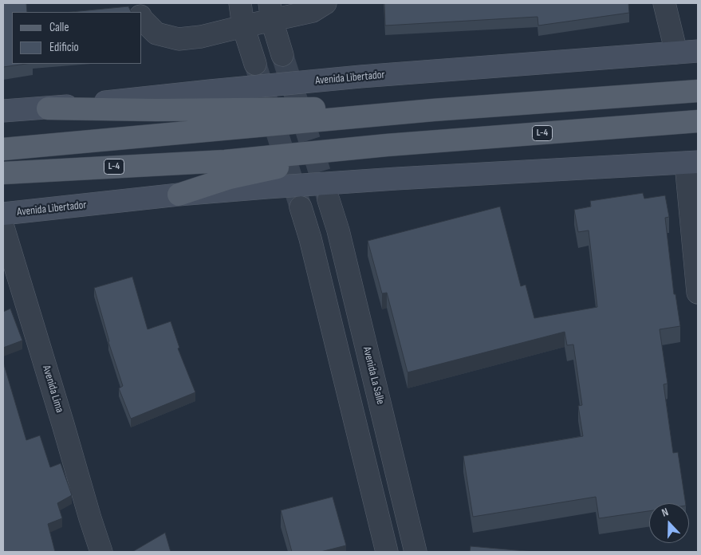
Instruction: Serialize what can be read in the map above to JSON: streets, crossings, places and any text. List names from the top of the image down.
{
  "streets": {
    "main road": ["Avenida Libertador", "L-4"],
    "street": ["Avenida La Salle", "Avenida Lima"]
  },
  "crossings": [
    ["Avenida Libertador", "L-4"]
  ],
  "legend": ["Calle", "Edificio"],
  "north": "top"
}
